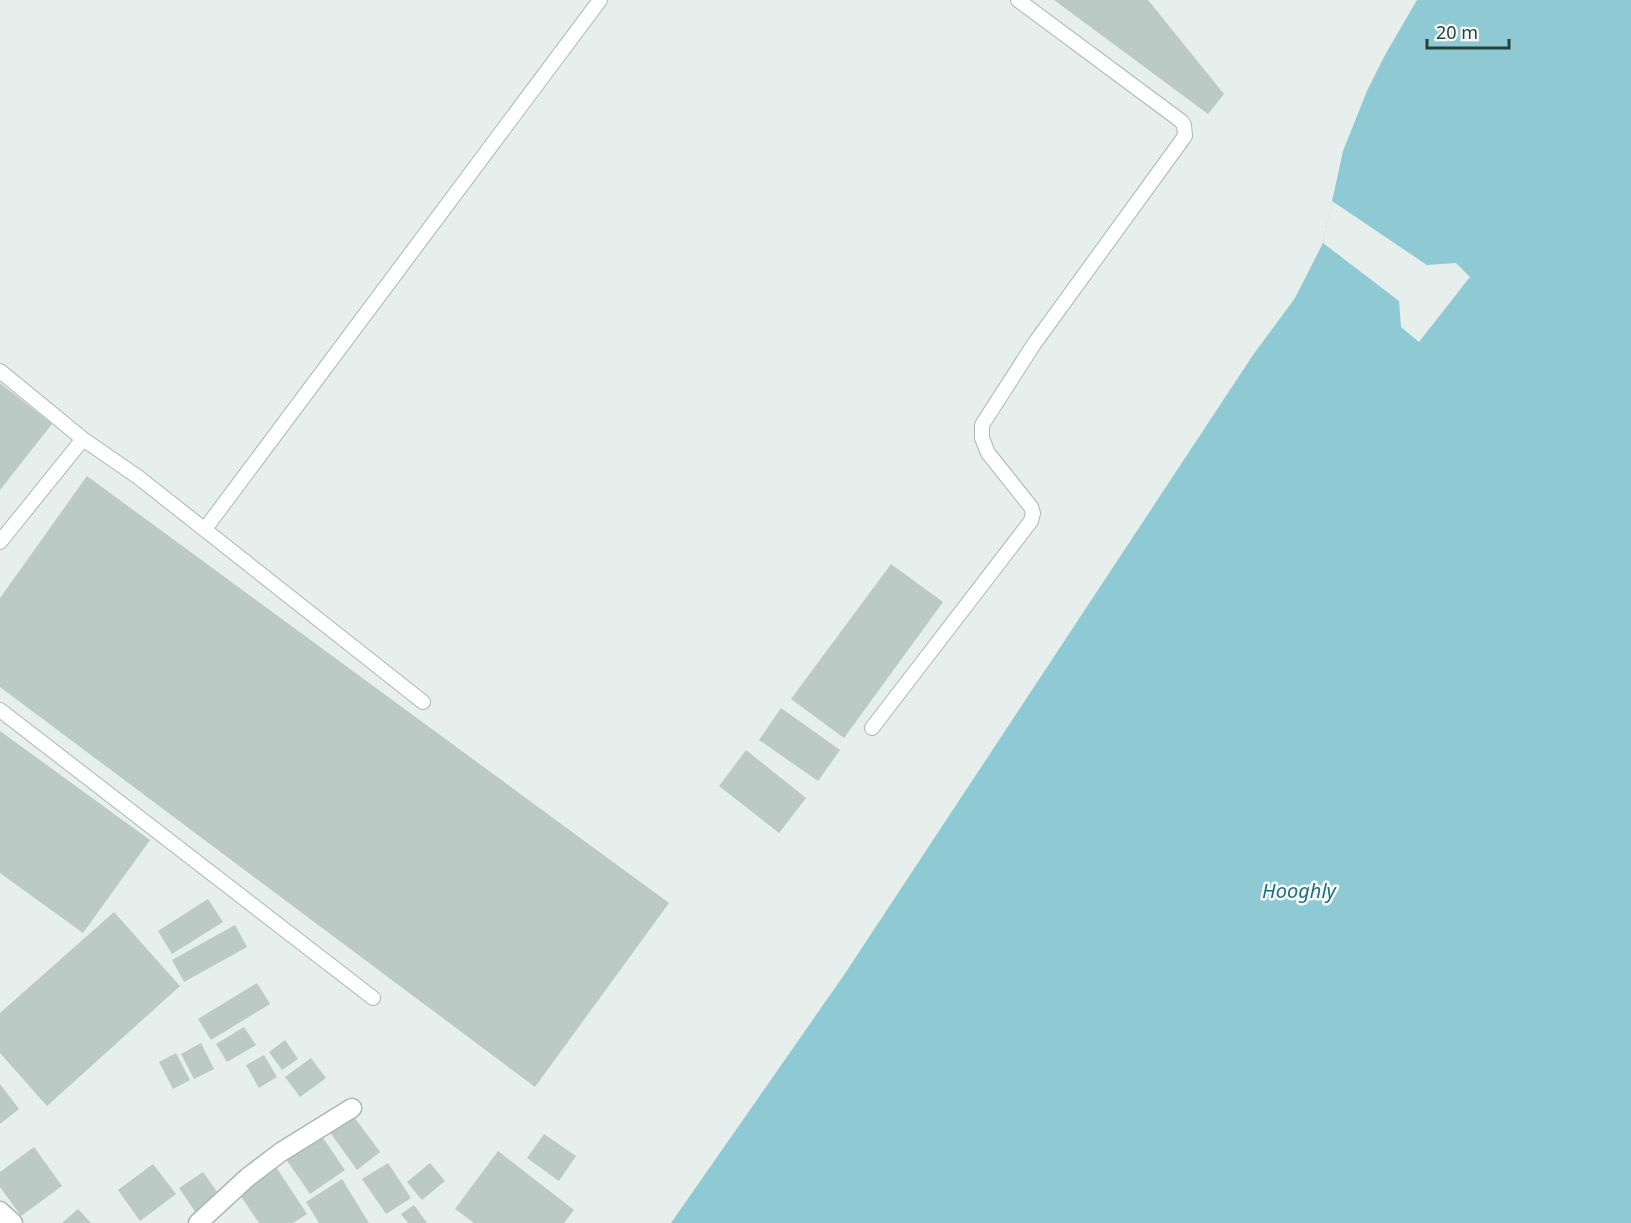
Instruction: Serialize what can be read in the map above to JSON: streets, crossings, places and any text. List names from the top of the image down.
{
  "water": ["Hooghly"],
  "scale_bar": "20 m"
}
